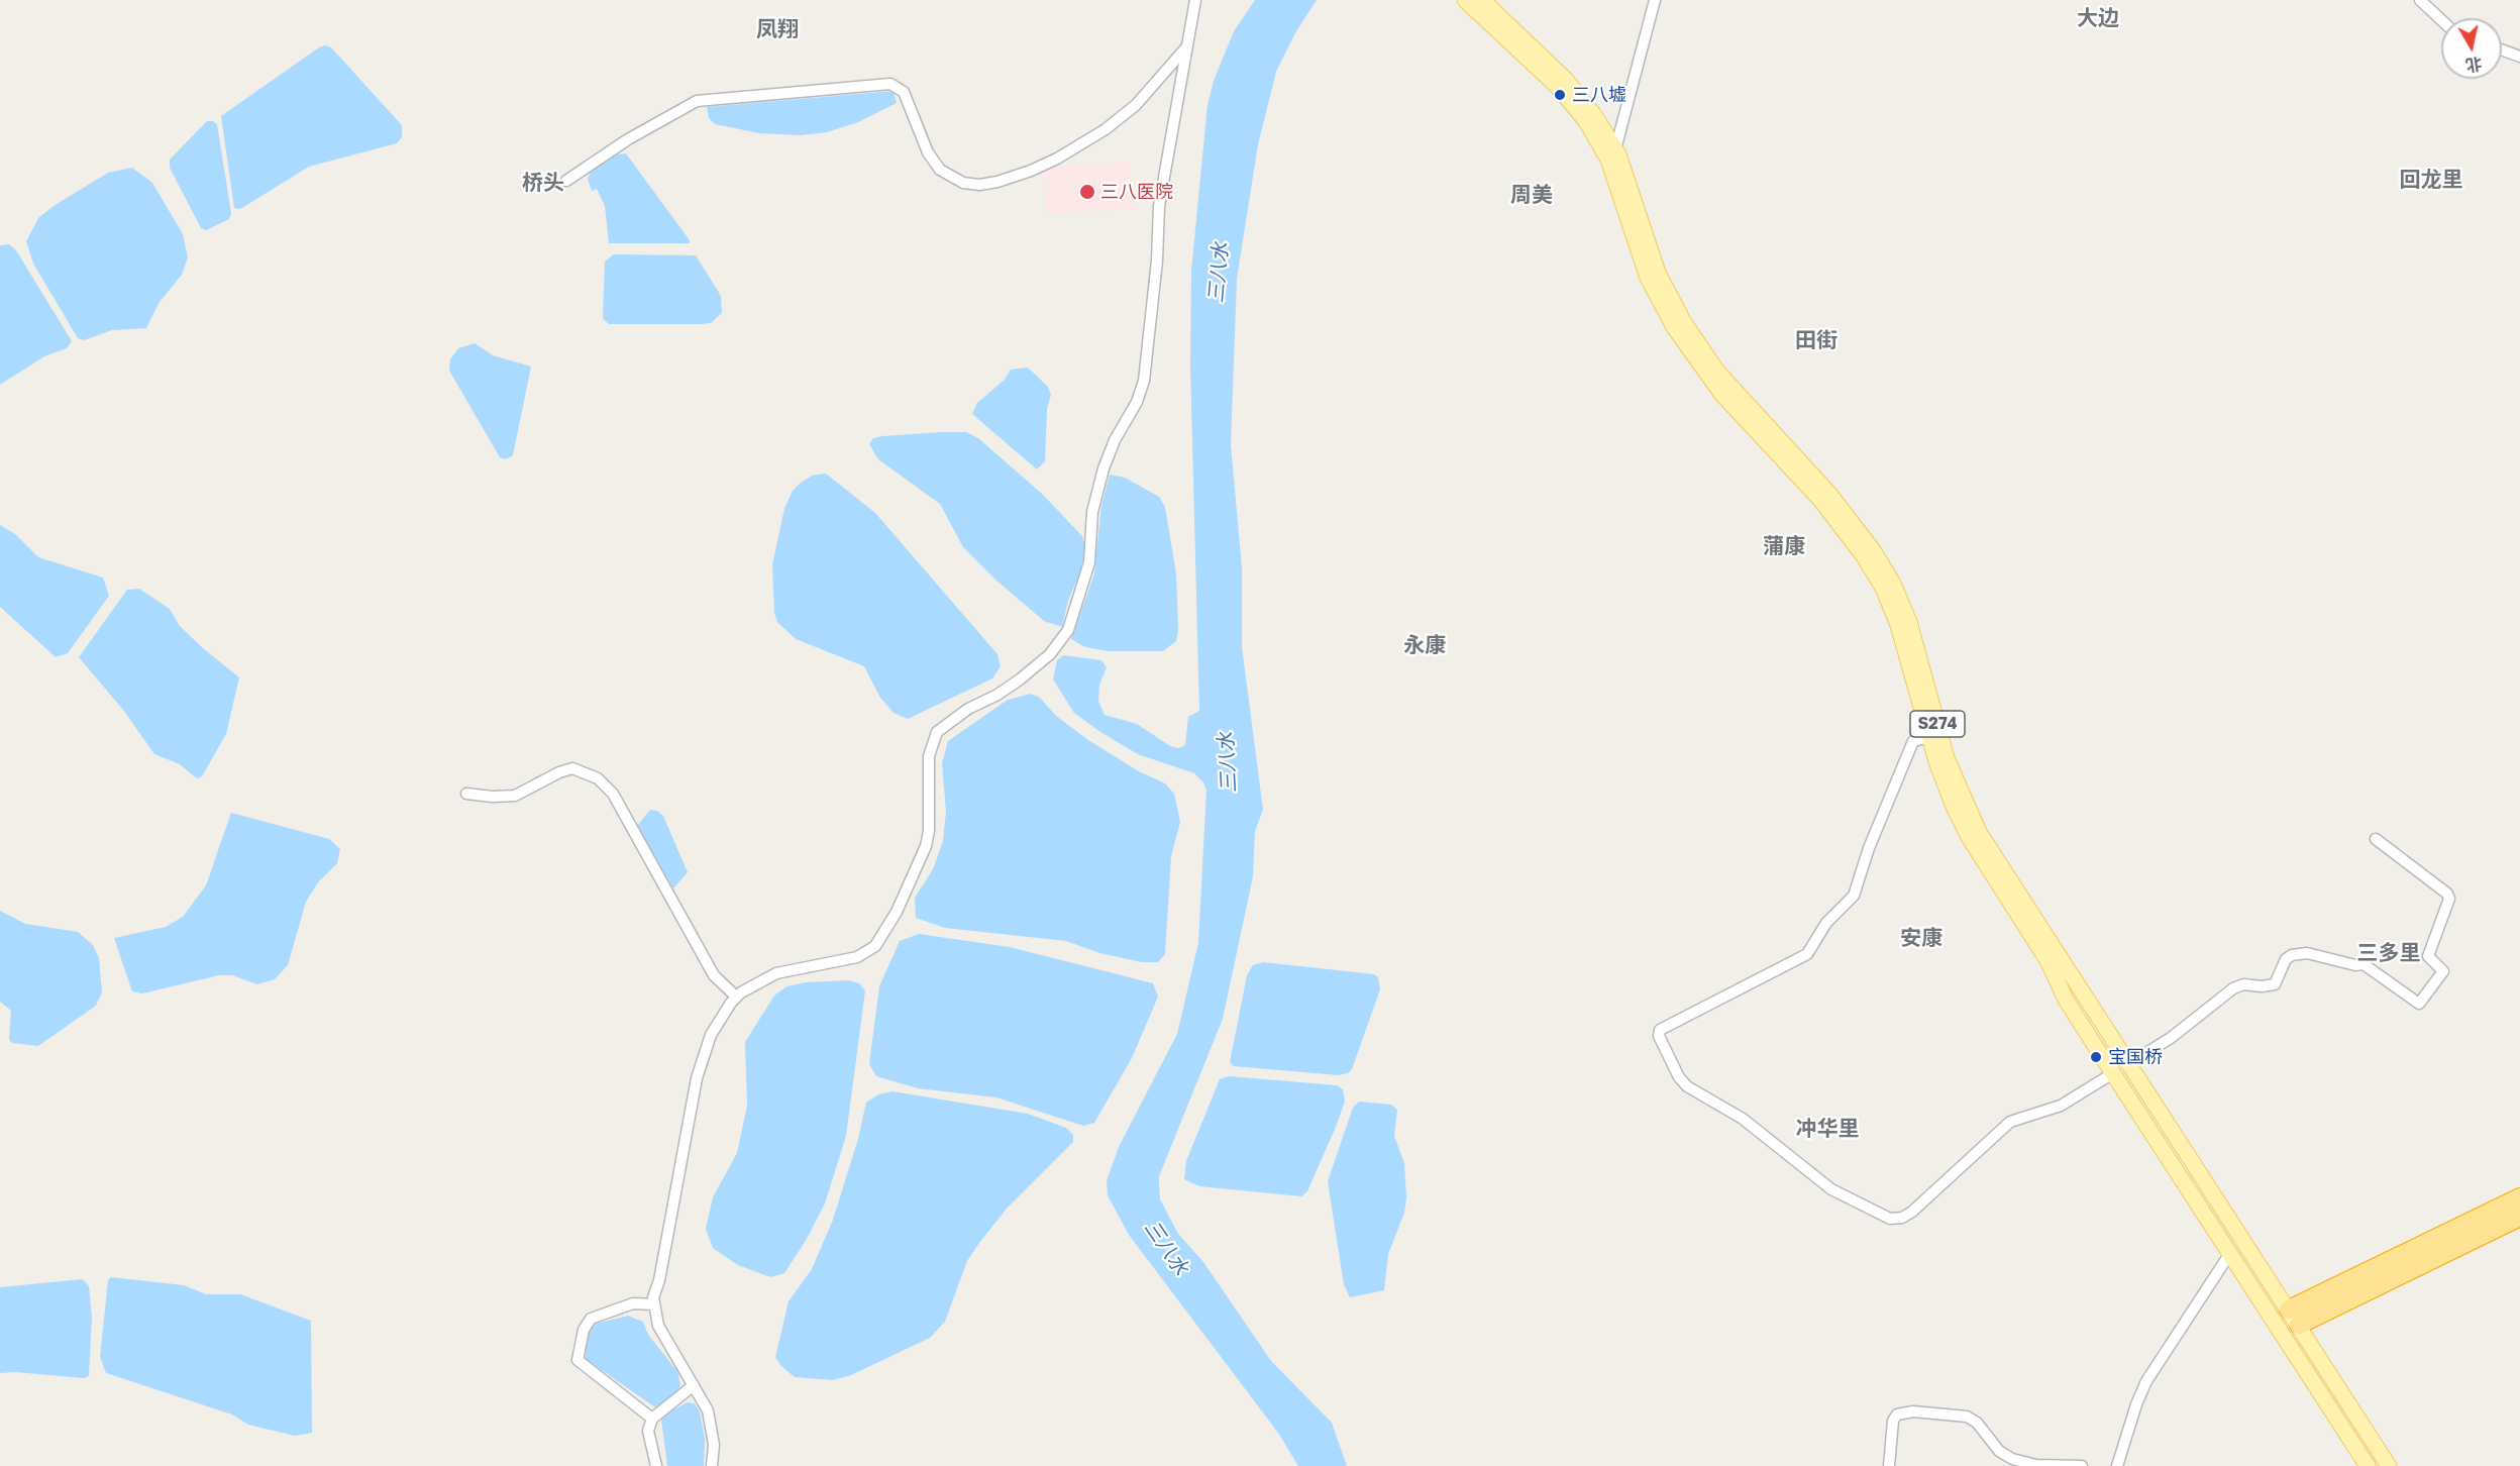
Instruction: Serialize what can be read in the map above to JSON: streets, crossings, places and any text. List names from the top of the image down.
{
  "streets": {
    "main road": ["S274"]
  },
  "districts": [
    "大边",
    "凤翔",
    "回龙里",
    "桥头",
    "周美",
    "田街",
    "蒲康",
    "永康",
    "安康",
    "三多里",
    "冲华里"
  ],
  "water": ["三八水"],
  "places": ["三八墟", "三八医院", "宝国桥"],
  "north": "bottom"
}
